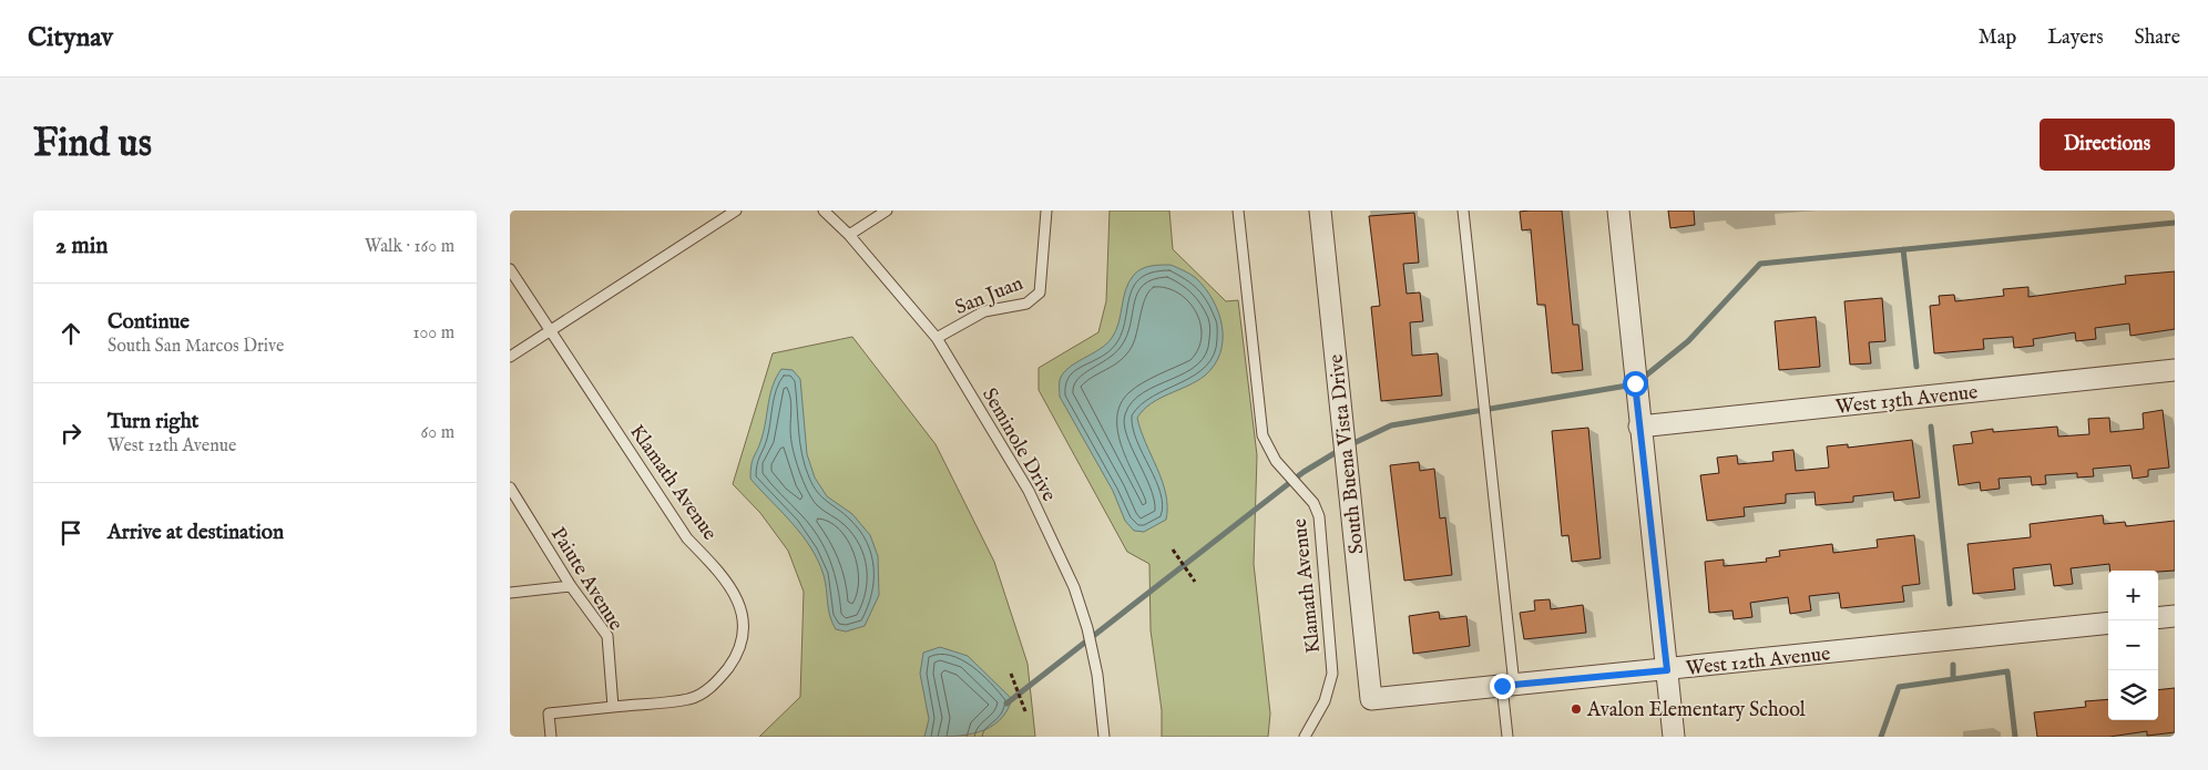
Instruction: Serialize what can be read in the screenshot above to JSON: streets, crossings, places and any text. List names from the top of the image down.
{
  "streets": {
    "street": ["West 13th Avenue", "South Buena Vista Drive", "West 12th Avenue"],
    "lane": [
      "San Juan",
      "Seminole Drive",
      "Klamath Avenue",
      "Paiute Avenue"
    ]
  },
  "crossings": [
    ["San Juan", "Seminole Drive"],
    ["South Buena Vista Drive", "West 12th Avenue"],
    ["Klamath Avenue", "Paiute Avenue"]
  ],
  "places": ["Avalon Elementary School"],
  "page": {
    "header": "Citynav",
    "nav": ["Map", "Layers", "Share"],
    "buttons": "Directions",
    "title": "Find us",
    "heading": ["2 min", "Walk · 160 m"],
    "list": [
      ["Continue", "South San Marcos Drive", "100 m"],
      ["Turn right", "West 12th Avenue", "60 m"],
      "Arrive at destination"
    ],
    "map_buttons": ["+", "−"]
  }
}
